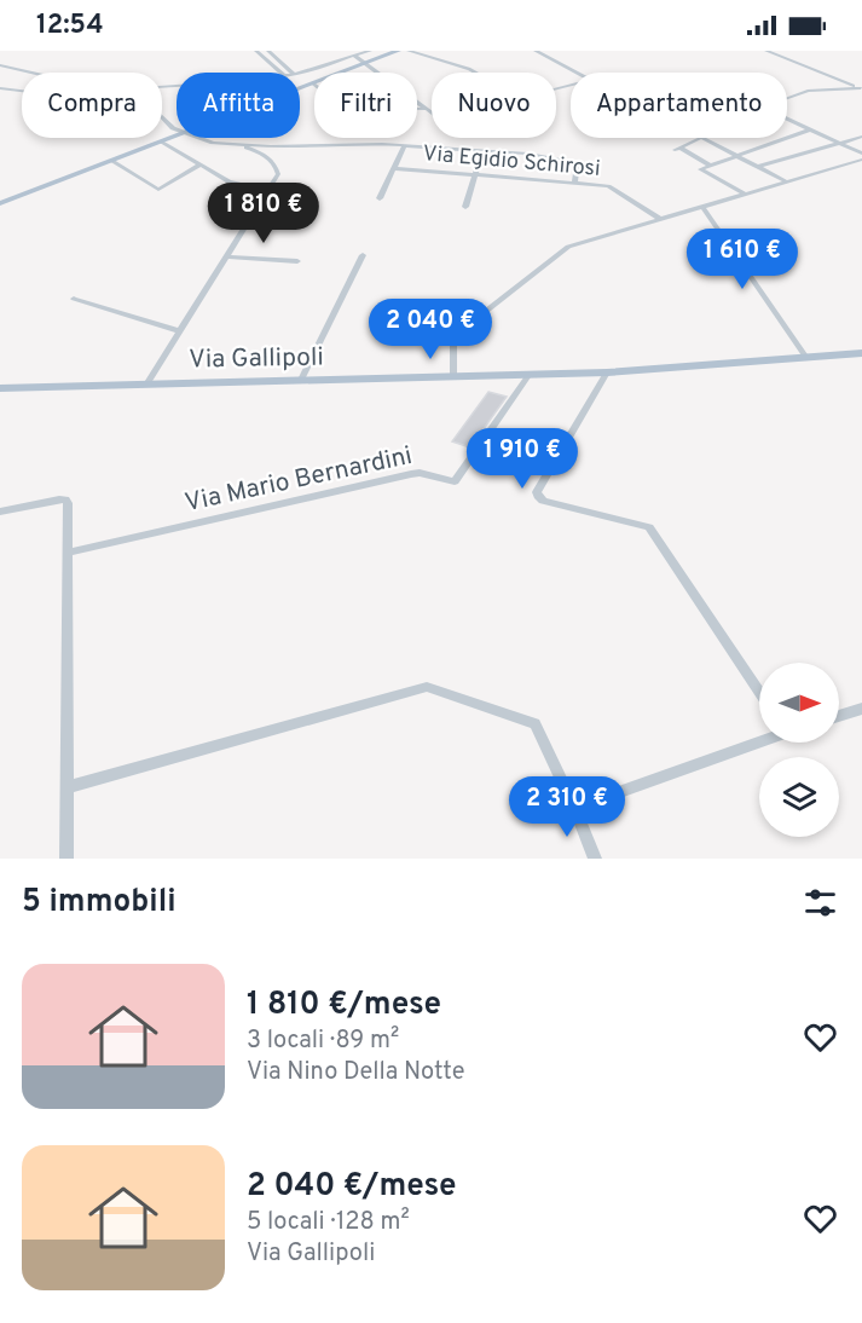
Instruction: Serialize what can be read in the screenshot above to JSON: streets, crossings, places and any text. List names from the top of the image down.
{
  "streets": {
    "main road": ["Via Gallipoli"],
    "street": ["Via Egidio Schirosi", "Via Mario Bernardini"]
  },
  "crossings": [
    ["Via Gallipoli", "Via Mario Bernardini"]
  ],
  "north": "right",
  "page": {
    "status": "12:54",
    "chip": [
      "Compra",
      "Affitta",
      "Filtri",
      "Nuovo",
      "Appartamento"
    ],
    "price": [
      "1 810 €",
      "1 610 €",
      "2 040 €",
      "1 910 €",
      "2 310 €"
    ],
    "heading": "5 immobili",
    "list": [
      {
        "name": "1 810 €/mese",
        "note": "3 locali · 89 m² · Via Nino Della Notte"
      },
      {
        "name": "2 040 €/mese",
        "note": "5 locali · 128 m² · Via Gallipoli"
      }
    ]
  }
}
